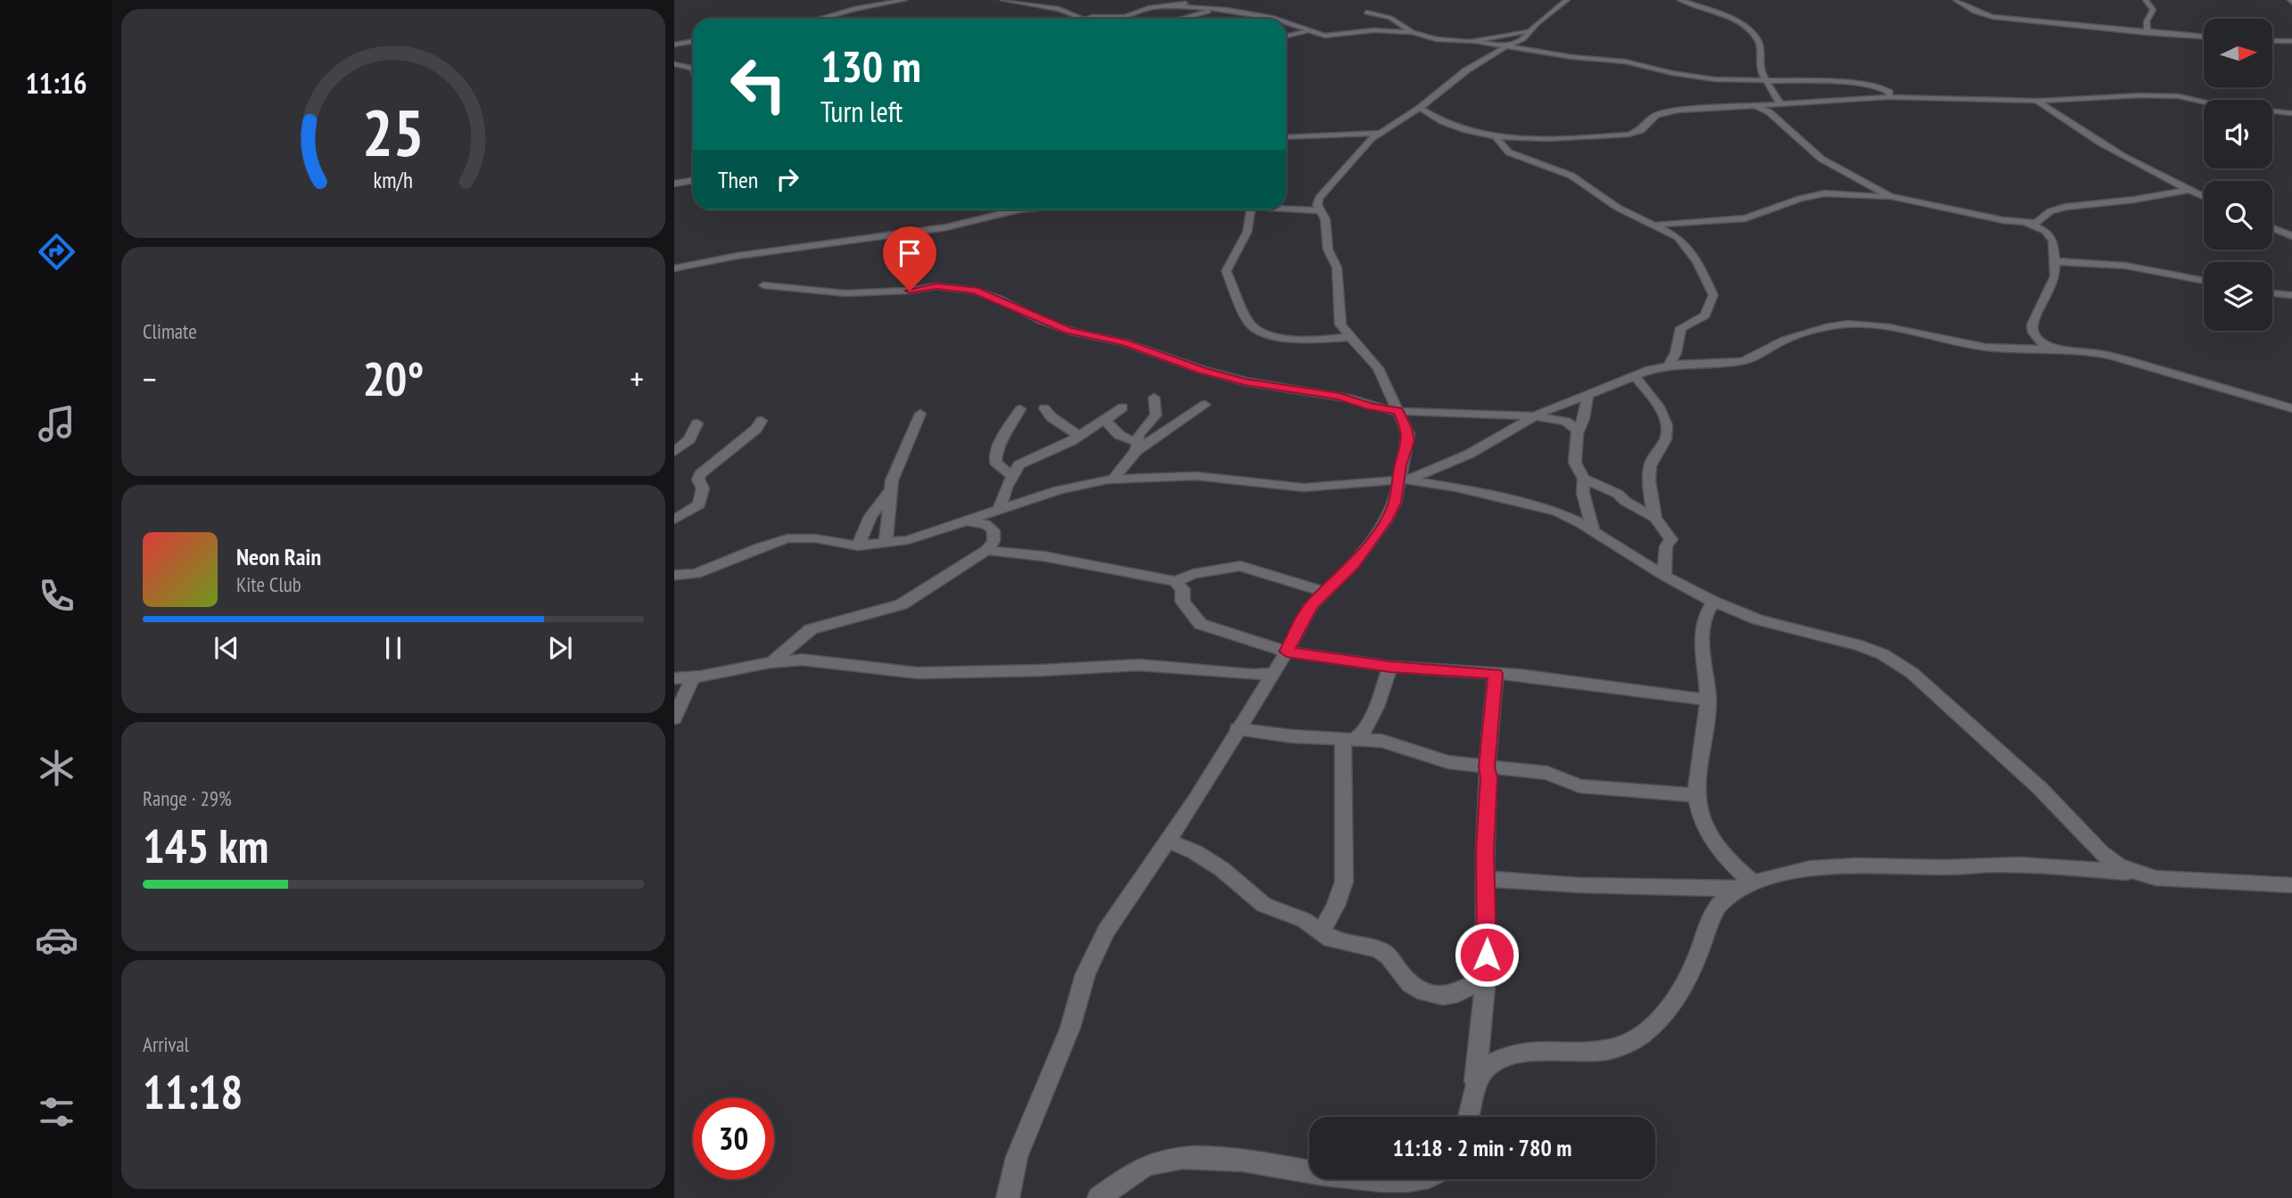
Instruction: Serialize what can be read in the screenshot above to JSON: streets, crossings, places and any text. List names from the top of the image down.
{
  "north": "right",
  "page": {
    "tabs": "11:16",
    "turn": ["130 m", "Turn left"],
    "then": "Then",
    "tile": [
      "Climate",
      ["Range · 29%", "145 km"],
      ["Arrival", "11:18"]
    ],
    "heat": ["−", "20°", "+"],
    "song": ["Neon Rain", "Kite Club"],
    "limit": "30",
    "trip": "11:18 · 2 min · 780 m",
    "gauge": ["25", "km/h"]
  }
}
